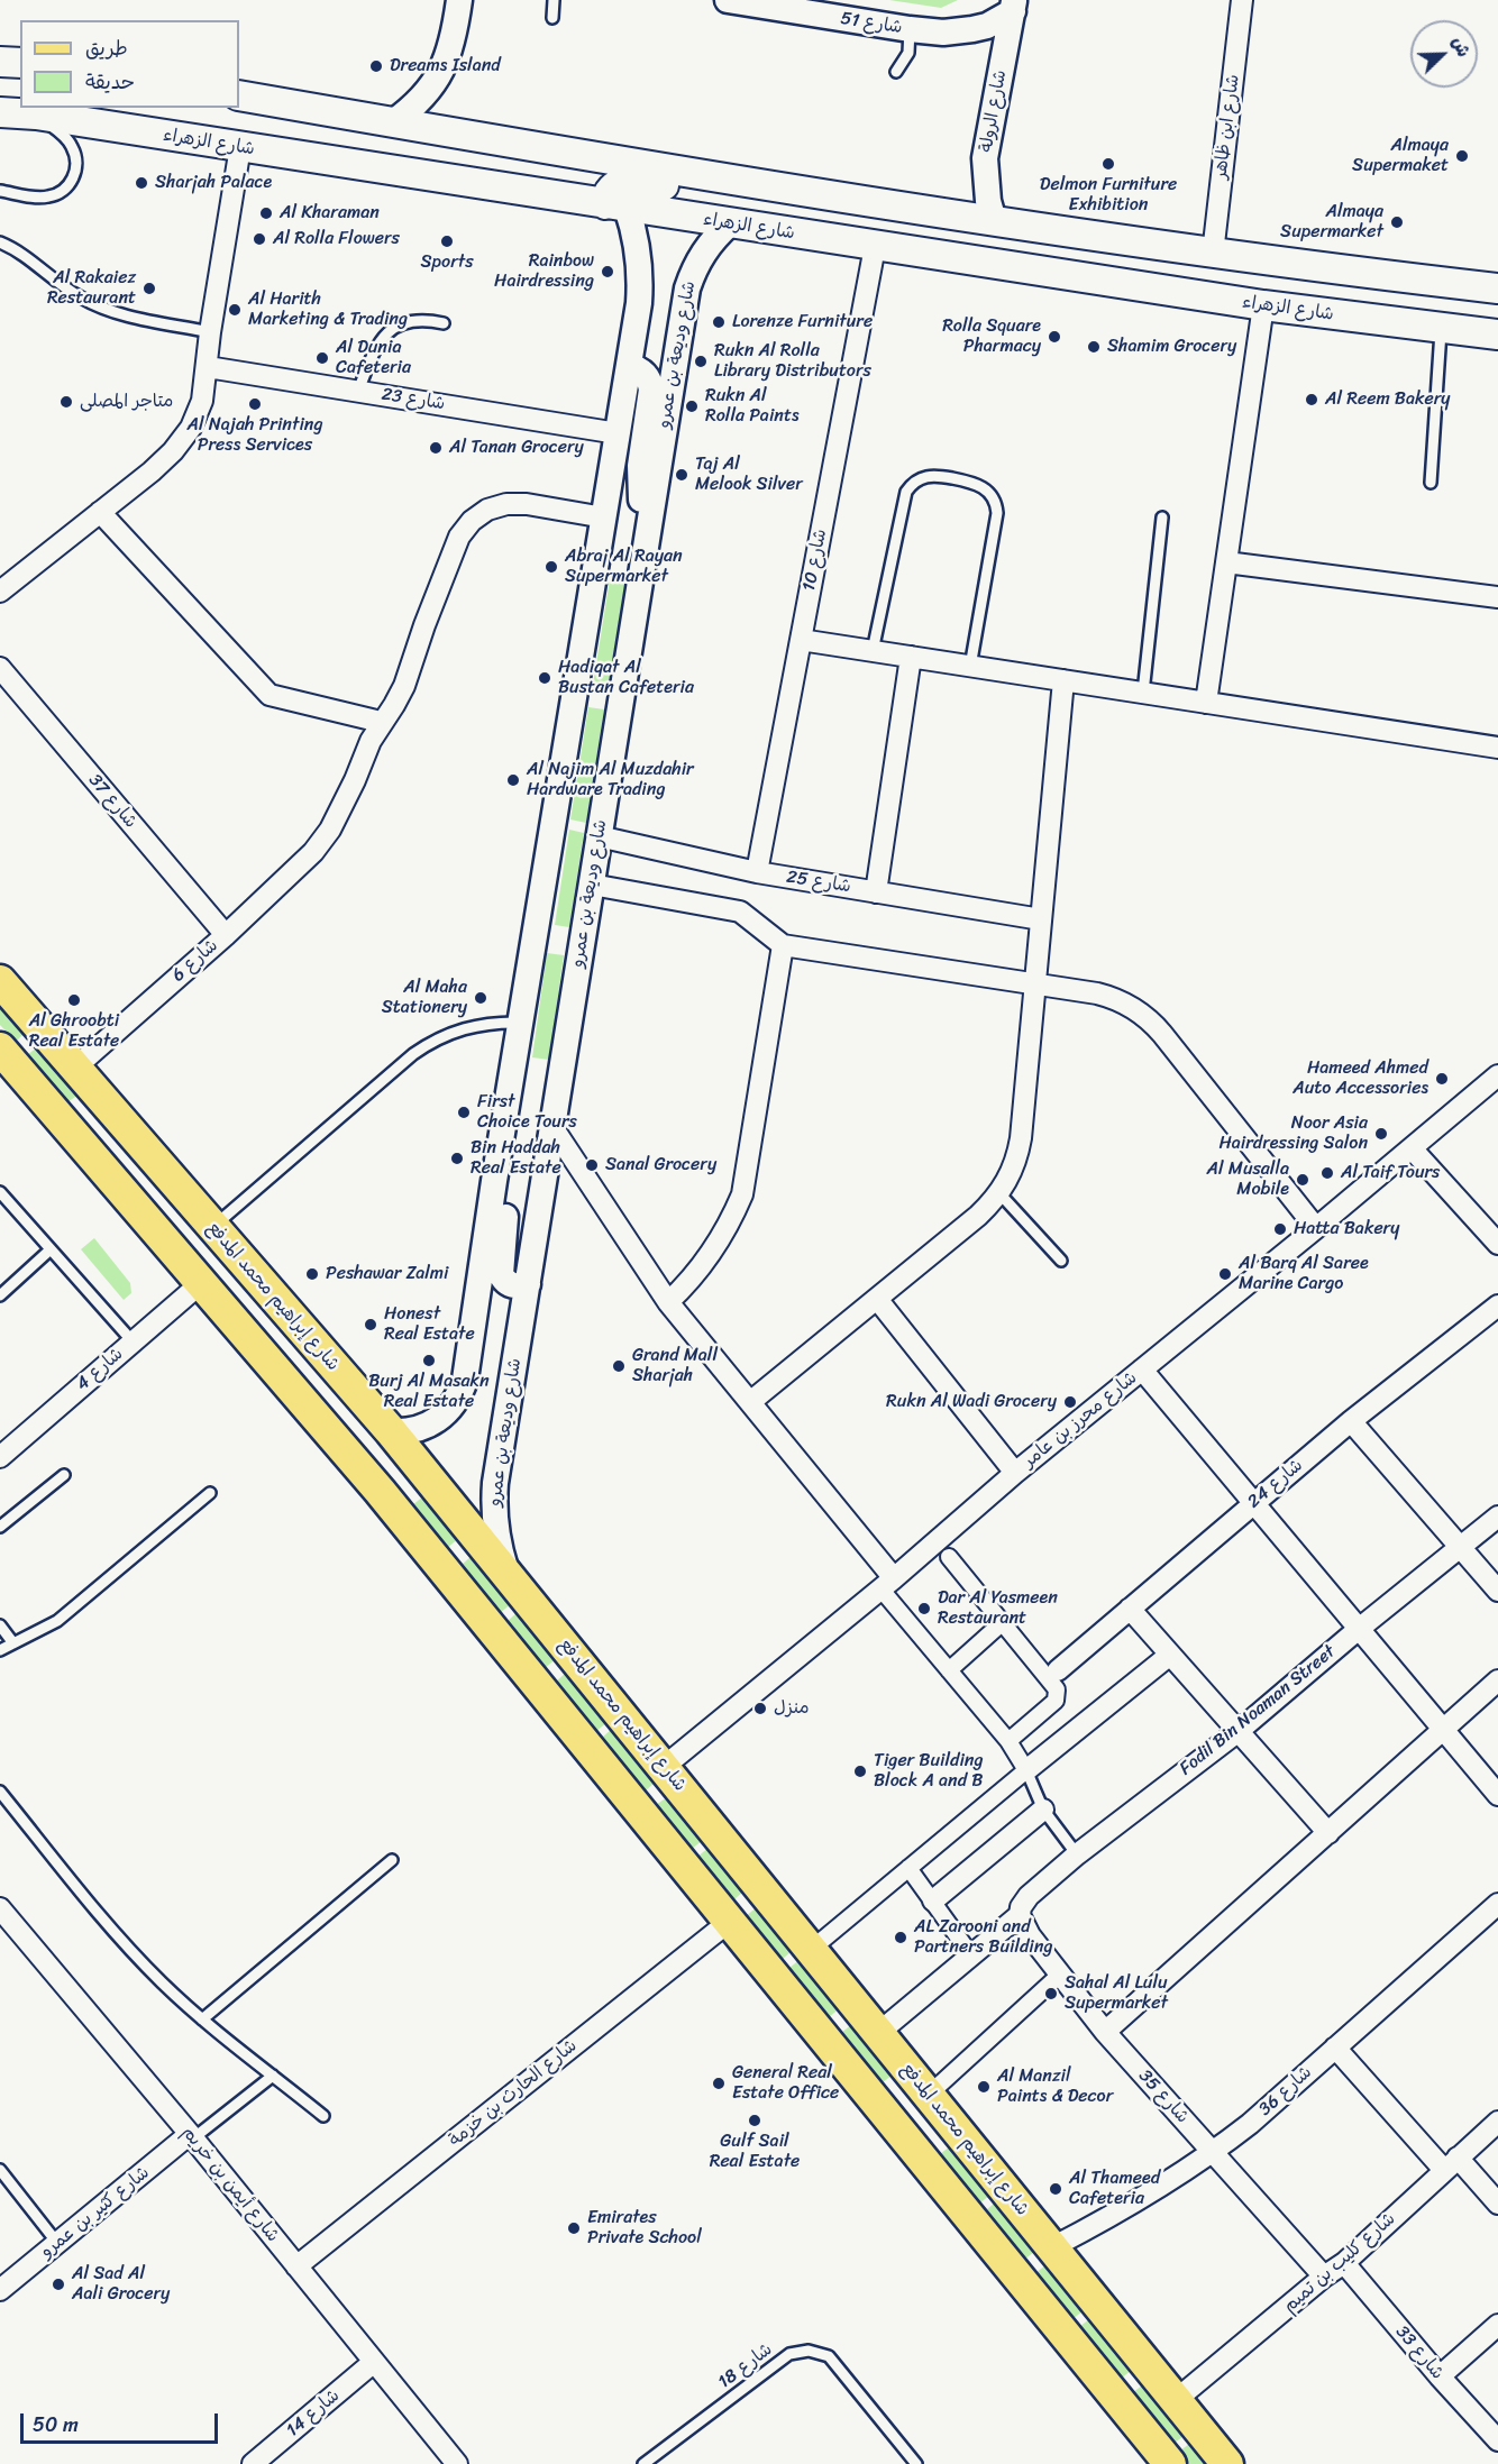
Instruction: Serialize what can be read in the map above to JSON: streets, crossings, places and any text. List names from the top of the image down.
{
  "streets": {
    "main road": ["شارع الزهراء", "شارع إبراهيم محمد المدفع"],
    "street": [
      "شارع 51",
      "شارع الرولة",
      "شارع ابن ظاهر",
      "شارع وديعة بن عمرو",
      "شارع 23",
      "شارع 10",
      "شارع 37",
      "شارع 25",
      "شارع 6",
      "شارع 4",
      "شارع محرز بن عامر",
      "شارع 24",
      "Fodil Bin Noaman Street",
      "شارع 36",
      "شارع الحارث بن خزمة",
      "شارع 35",
      "شارع أيمن بن خريم",
      "شارع كثير بن عمرو",
      "شارع كليب بن تميم",
      "شارع 33",
      "شارع 14"
    ],
    "lane": ["شارع 18"]
  },
  "crossings": [
    ["شارع 51", "شارع الرولة"],
    ["شارع الزهراء", "شارع وديعة بن عمرو"],
    ["شارع الزهراء", "شارع 10"],
    ["شارع وديعة بن عمرو", "شارع 25"],
    ["شارع وديعة بن عمرو", "شارع إبراهيم محمد المدفع"],
    ["شارع 10", "شارع 25"],
    ["شارع 37", "شارع 6"],
    ["شارع 6", "شارع إبراهيم محمد المدفع"],
    ["شارع إبراهيم محمد المدفع", "شارع محرز بن عامر"],
    ["شارع إبراهيم محمد المدفع", "Fodil Bin Noaman Street"],
    ["شارع إبراهيم محمد المدفع", "شارع 36"],
    ["شارع إبراهيم محمد المدفع", "شارع كليب بن تميم"],
    ["Fodil Bin Noaman Street", "شارع 35"],
    ["شارع 36", "شارع 35"],
    ["شارع الحارث بن خزمة", "شارع أيمن بن خريم"],
    ["شارع 35", "شارع كليب بن تميم"],
    ["شارع أيمن بن خريم", "شارع كثير بن عمرو"],
    ["شارع أيمن بن خريم", "شارع 14"],
    ["شارع كليب بن تميم", "شارع 33"]
  ],
  "places": [
    "Dreams Island",
    "Almaya Supermaket",
    "Delmon Furniture Exhibition",
    "Sharjah Palace",
    "Al Kharaman",
    "Almaya Supermarket",
    "Al Rolla Flowers",
    "Sports",
    "Rainbow Hairdressing",
    "Al Rakaiez Restaurant",
    "Al Harith Marketing & Trading",
    "Lorenze Furniture",
    "Rolla Square Pharmacy",
    "Shamim Grocery",
    "Al Dunia Cafeteria",
    "Rukn Al Rolla Library Distributors",
    "Al Reem Bakery",
    "متاجر المصلى",
    "Al Najah Printing Press Services",
    "Rukn Al Rolla Paints",
    "Al Tanan Grocery",
    "Taj Al Melook Silver",
    "Abraj Al Rayan Supermarket",
    "Hadiqat Al Bustan Cafeteria",
    "Al Najim Al Muzdahir Hardware Trading",
    "Al Maha Stationery",
    "Al Ghroobti Real Estate",
    "Hameed Ahmed Auto Accessories",
    "First Choice Tours",
    "Noor Asia Hairdressing Salon",
    "Bin Haddah Real Estate",
    "Sanal Grocery",
    "Al Taif Tours",
    "Al Musalla Mobile",
    "Hatta Bakery",
    "Peshawar Zalmi",
    "Al Barq Al Saree Marine Cargo",
    "Honest Real Estate",
    "Burj Al Masakn Real Estate",
    "Grand Mall Sharjah",
    "Rukn Al Wadi Grocery",
    "Dar Al Yasmeen Restaurant",
    "منزل",
    "Tiger Building Block A and B",
    "AL Zarooni and Partners Building",
    "Sahal Al Lulu Supermarket",
    "General Real Estate Office",
    "Al Manzil Paints & Decor",
    "Gulf Sail Real Estate",
    "Al Thameed Cafeteria",
    "Emirates Private School",
    "Al Sad Al Aali Grocery"
  ],
  "legend": ["طريق", "حديقة"],
  "scale_bar": "50 m",
  "north": "top right"
}
